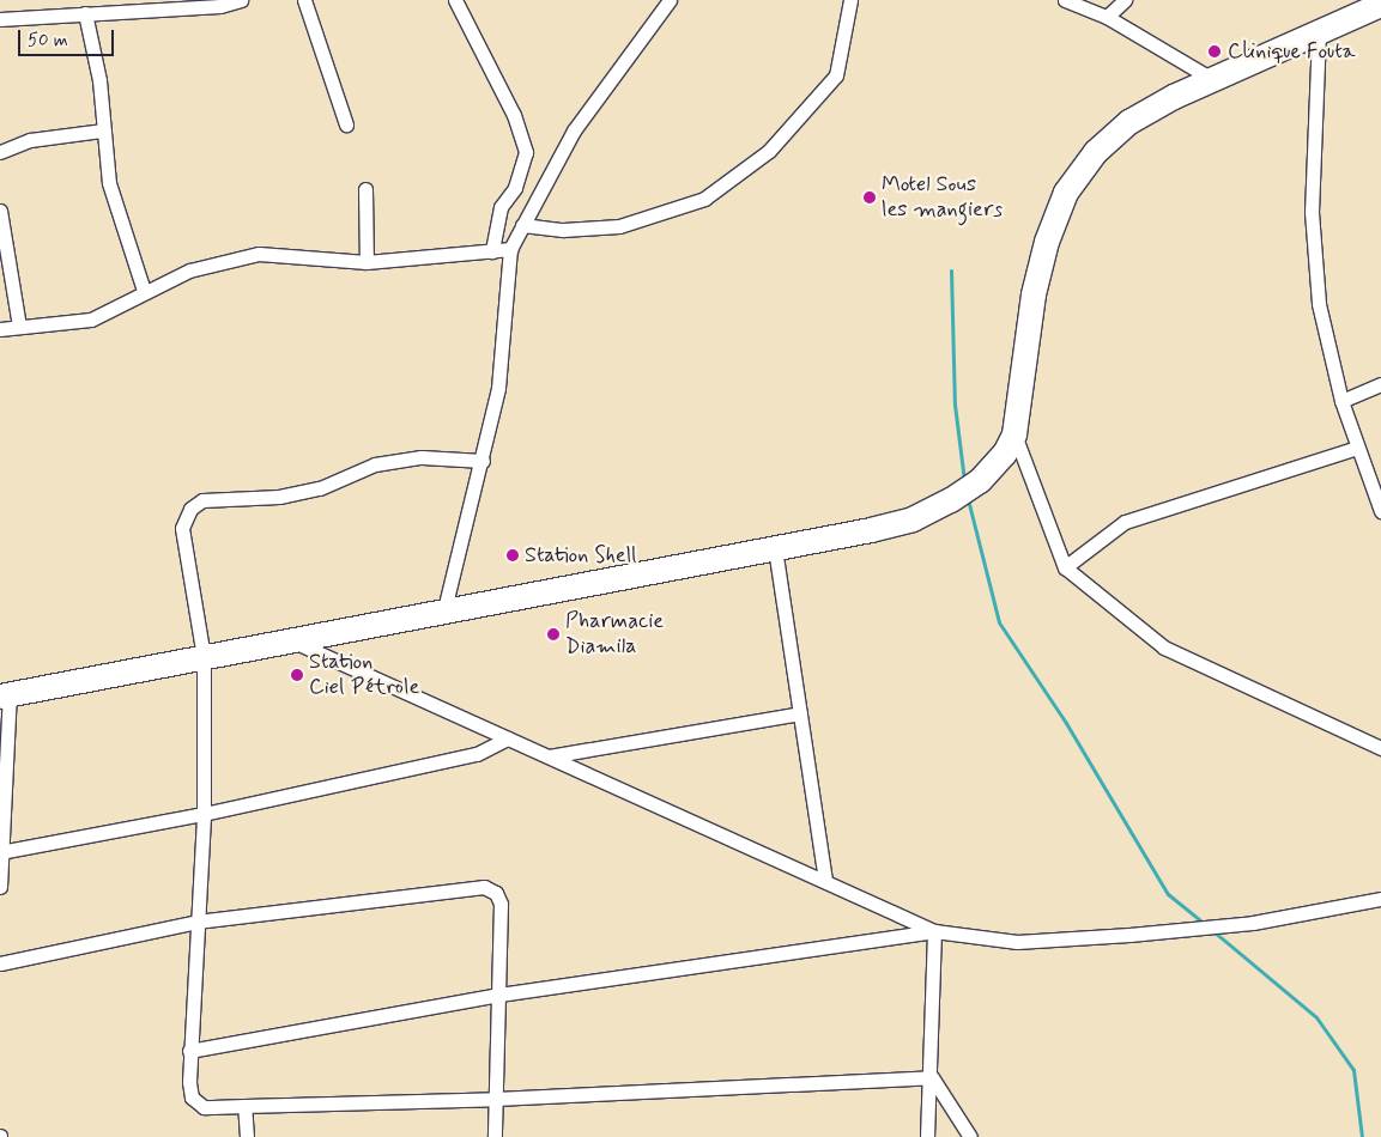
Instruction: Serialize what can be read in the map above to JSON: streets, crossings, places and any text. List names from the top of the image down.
{
  "places": [
    "Clinique Fouta",
    "Motel Sous les mangiers",
    "Station Shell",
    "Pharmacie Diamila",
    "Station Ciel Pétrole"
  ],
  "scale_bar": "50 m"
}
